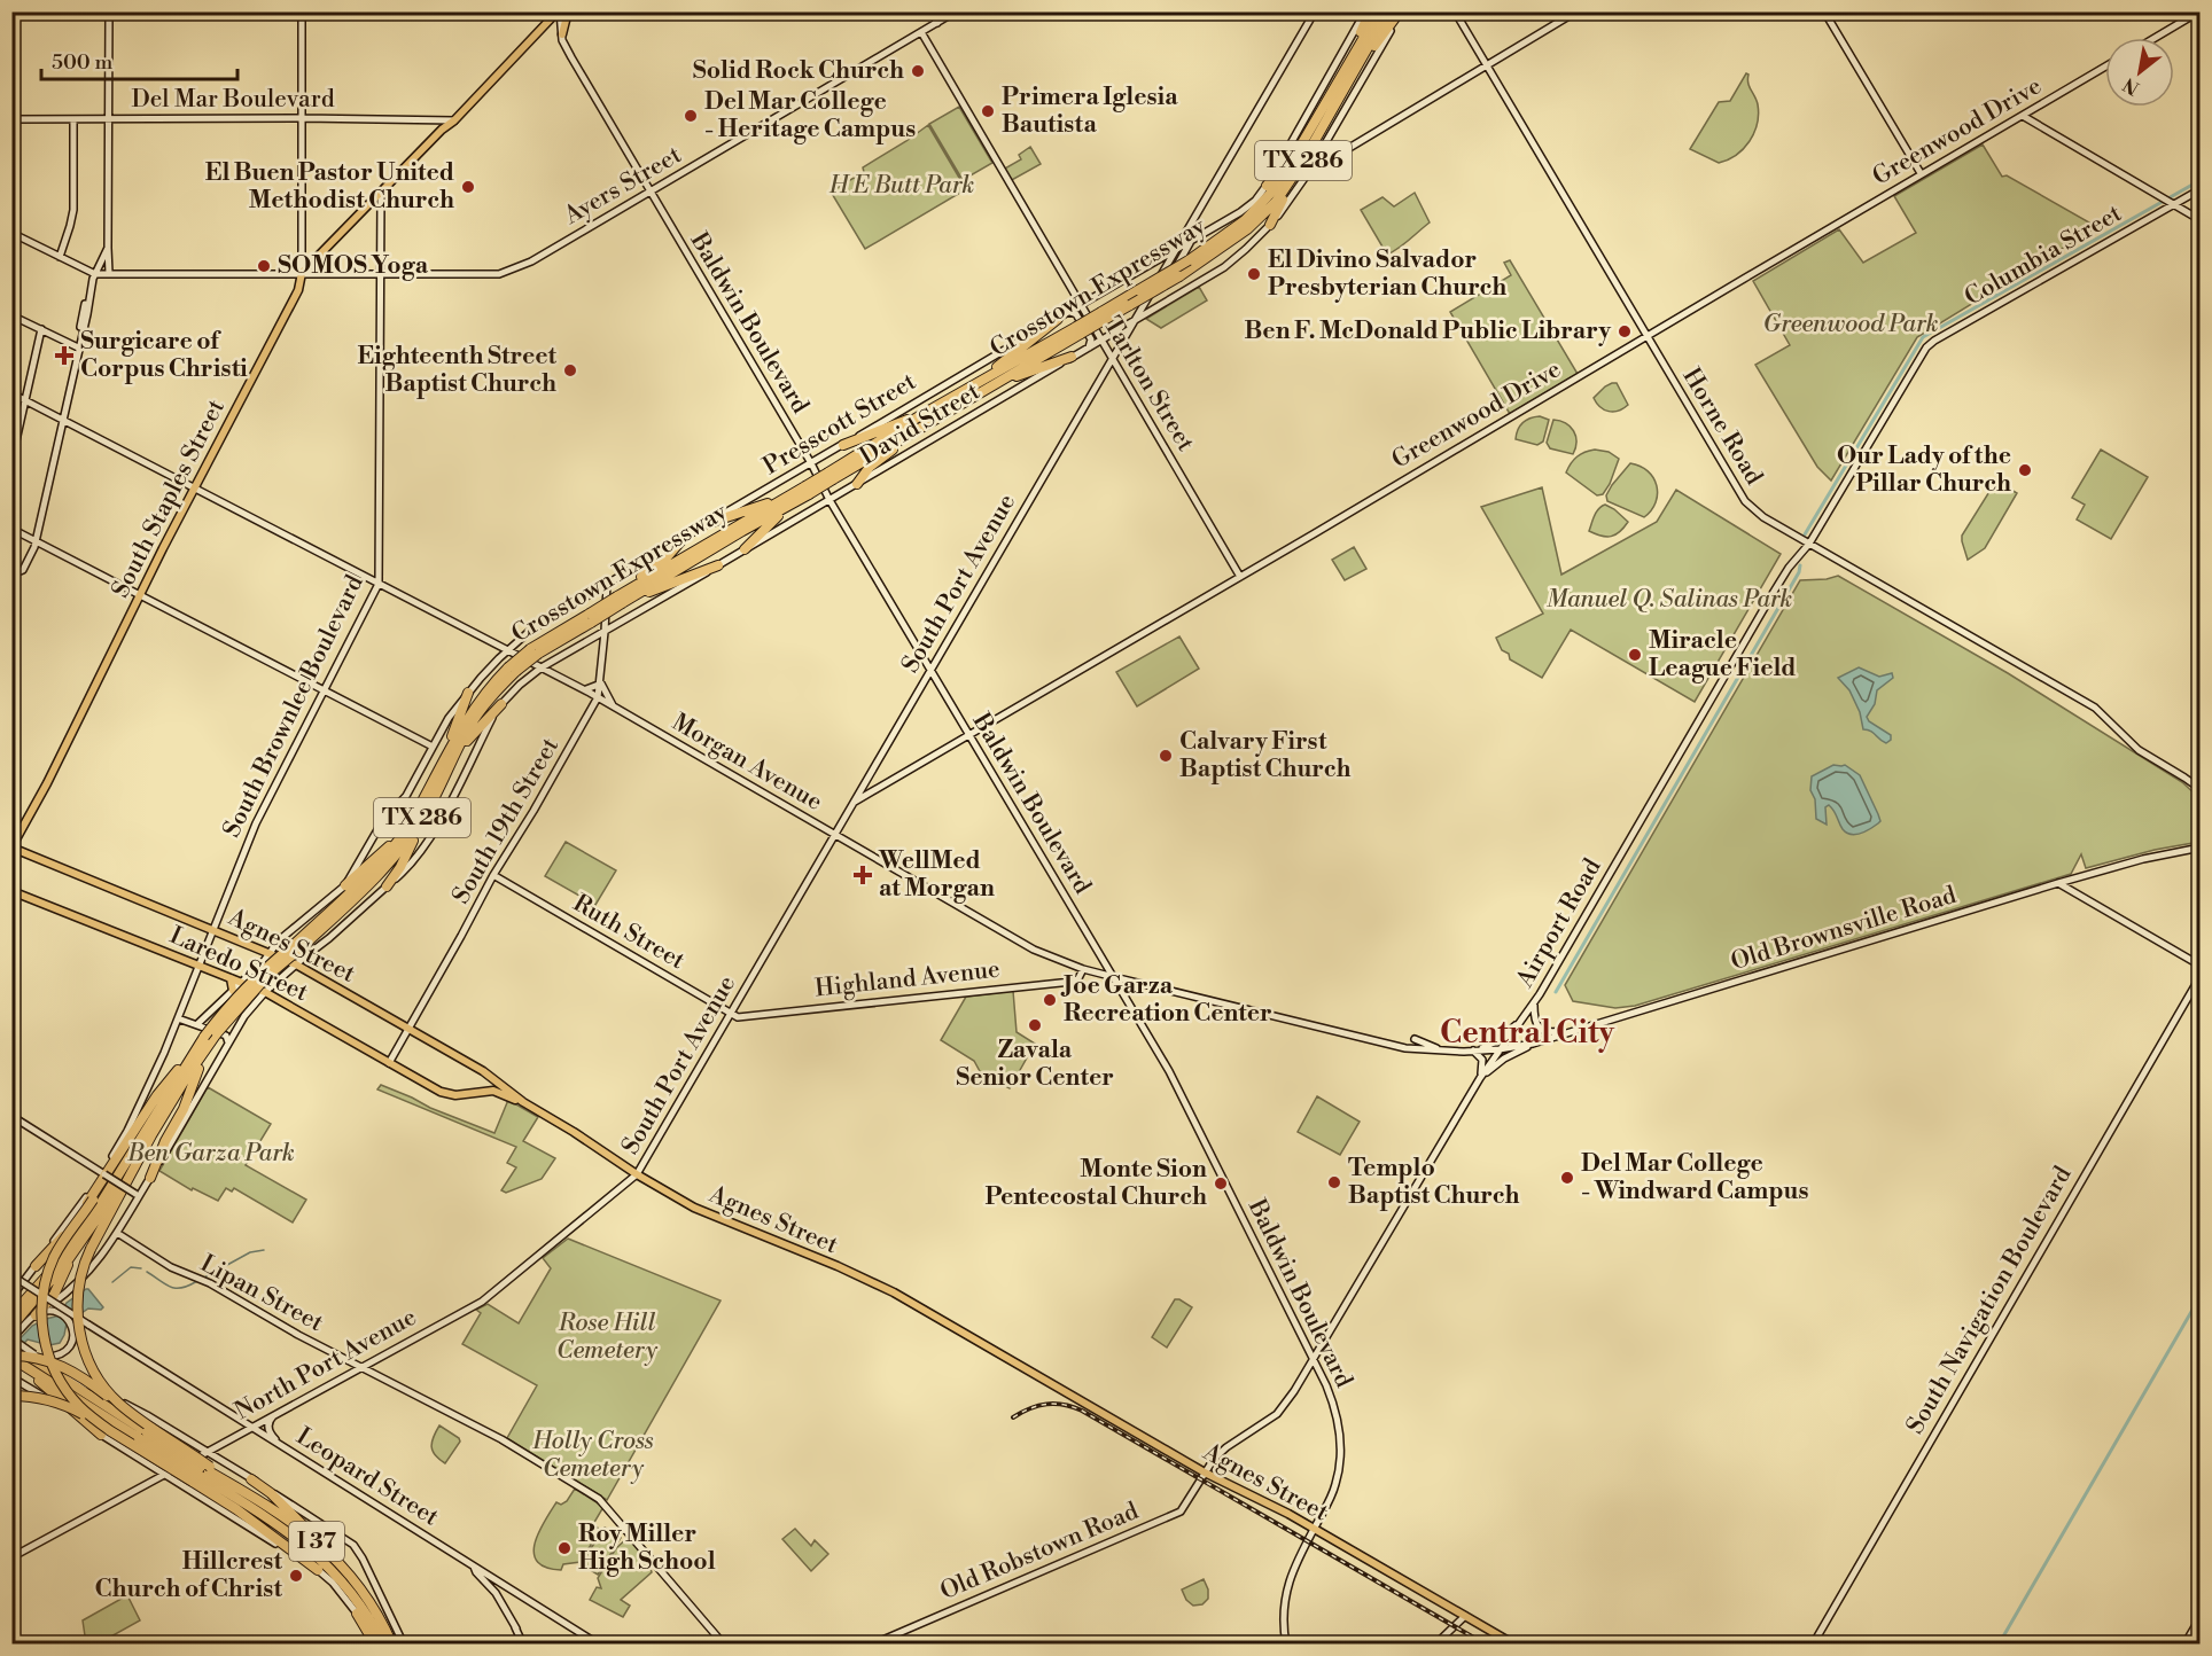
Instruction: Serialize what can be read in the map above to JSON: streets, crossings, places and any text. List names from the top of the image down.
{
  "streets": {
    "highway": ["TX 286", "Crosstown Expressway", "I 37"],
    "main road": [
      "Del Mar Boulevard",
      "Greenwood Drive",
      "Ayers Street",
      "Columbia Street",
      "Baldwin Boulevard",
      "Tarlton Street",
      "Presscott Street",
      "David Street",
      "Horne Road",
      "South Staples Street",
      "South Port Avenue",
      "South Brownlee Boulevard",
      "Morgan Avenue",
      "South 19th Street",
      "Airport Road",
      "Old Brownsville Road",
      "Ruth Street",
      "Agnes Street",
      "Laredo Street",
      "Highland Avenue",
      "Lipan Street",
      "South Navigation Boulevard",
      "North Port Avenue",
      "Leopard Street",
      "Old Robstown Road"
    ]
  },
  "crossings": [
    ["Del Mar Boulevard", "South Staples Street"],
    ["Greenwood Drive", "Baldwin Boulevard"],
    ["Greenwood Drive", "Tarlton Street"],
    ["Greenwood Drive", "Horne Road"],
    ["Greenwood Drive", "South Port Avenue"],
    ["TX 286", "Crosstown Expressway"],
    ["Ayers Street", "Baldwin Boulevard"],
    ["Ayers Street", "Tarlton Street"],
    ["Ayers Street", "South Staples Street"],
    ["Ayers Street", "South Brownlee Boulevard"],
    ["Columbia Street", "Horne Road"],
    ["Columbia Street", "Airport Road"],
    ["Crosstown Expressway", "David Street"],
    ["Crosstown Expressway", "Agnes Street"],
    ["Crosstown Expressway", "Laredo Street"],
    ["Crosstown Expressway", "Lipan Street"],
    ["Baldwin Boulevard", "Presscott Street"],
    ["Baldwin Boulevard", "David Street"],
    ["Baldwin Boulevard", "South Staples Street"],
    ["Baldwin Boulevard", "South Port Avenue"],
    ["Baldwin Boulevard", "Morgan Avenue"],
    ["Baldwin Boulevard", "Airport Road"],
    ["Baldwin Boulevard", "Agnes Street"],
    ["Tarlton Street", "Presscott Street"],
    ["Tarlton Street", "David Street"],
    ["Tarlton Street", "South Port Avenue"],
    ["Presscott Street", "South Port Avenue"],
    ["Presscott Street", "Morgan Avenue"],
    ["Presscott Street", "South 19th Street"],
    ["Presscott Street", "Agnes Street"],
    ["David Street", "South Port Avenue"],
    ["David Street", "Morgan Avenue"],
    ["David Street", "South 19th Street"],
    ["Horne Road", "Airport Road"],
    ["South Staples Street", "South Brownlee Boulevard"],
    ["South Staples Street", "Morgan Avenue"],
    ["South Staples Street", "Agnes Street"],
    ["South Port Avenue", "Morgan Avenue"],
    ["South Port Avenue", "Ruth Street"],
    ["South Port Avenue", "Agnes Street"],
    ["South Port Avenue", "North Port Avenue"],
    ["South Brownlee Boulevard", "Morgan Avenue"],
    ["South Brownlee Boulevard", "Agnes Street"],
    ["South Brownlee Boulevard", "Laredo Street"],
    ["Morgan Avenue", "South 19th Street"],
    ["Morgan Avenue", "Airport Road"],
    ["Morgan Avenue", "Old Brownsville Road"],
    ["Morgan Avenue", "Highland Avenue"],
    ["South 19th Street", "Ruth Street"],
    ["South 19th Street", "Agnes Street"],
    ["South 19th Street", "Laredo Street"],
    ["Airport Road", "Old Brownsville Road"],
    ["Airport Road", "Agnes Street"],
    ["Airport Road", "Old Robstown Road"],
    ["Ruth Street", "Highland Avenue"],
    ["Agnes Street", "Laredo Street"],
    ["Agnes Street", "North Port Avenue"],
    ["Agnes Street", "Old Robstown Road"],
    ["Lipan Street", "North Port Avenue"],
    ["North Port Avenue", "Leopard Street"]
  ],
  "districts": ["Central City"],
  "parks": [
    "H E Butt Park",
    "Greenwood Park",
    "Manuel Q. Salinas Park",
    "Ben Garza Park",
    "Rose Hill Cemetery",
    "Holly Cross Cemetery"
  ],
  "places": {
    "other": [
      "Solid Rock Church",
      "Primera Iglesia Bautista",
      "Del Mar College - Heritage Campus",
      "El Buen Pastor United Methodist Church",
      "SOMOS Yoga",
      "El Divino Salvador Presbyterian Church",
      "Ben F. McDonald Public Library",
      "Eighteenth Street Baptist Church",
      "Our Lady of the Pillar Church",
      "Miracle League Field",
      "Calvary First Baptist Church",
      "Joe Garza Recreation Center",
      "Zavala Senior Center",
      "Del Mar College - Windward Campus",
      "Templo Baptist Church",
      "Monte Sion Pentecostal Church",
      "Roy Miller High School",
      "Hillcrest Church of Christ"
    ],
    "health": ["Surgicare of Corpus Christi", "WellMed at Morgan"]
  },
  "scale_bar": "500 m",
  "north": "bottom left"
}
